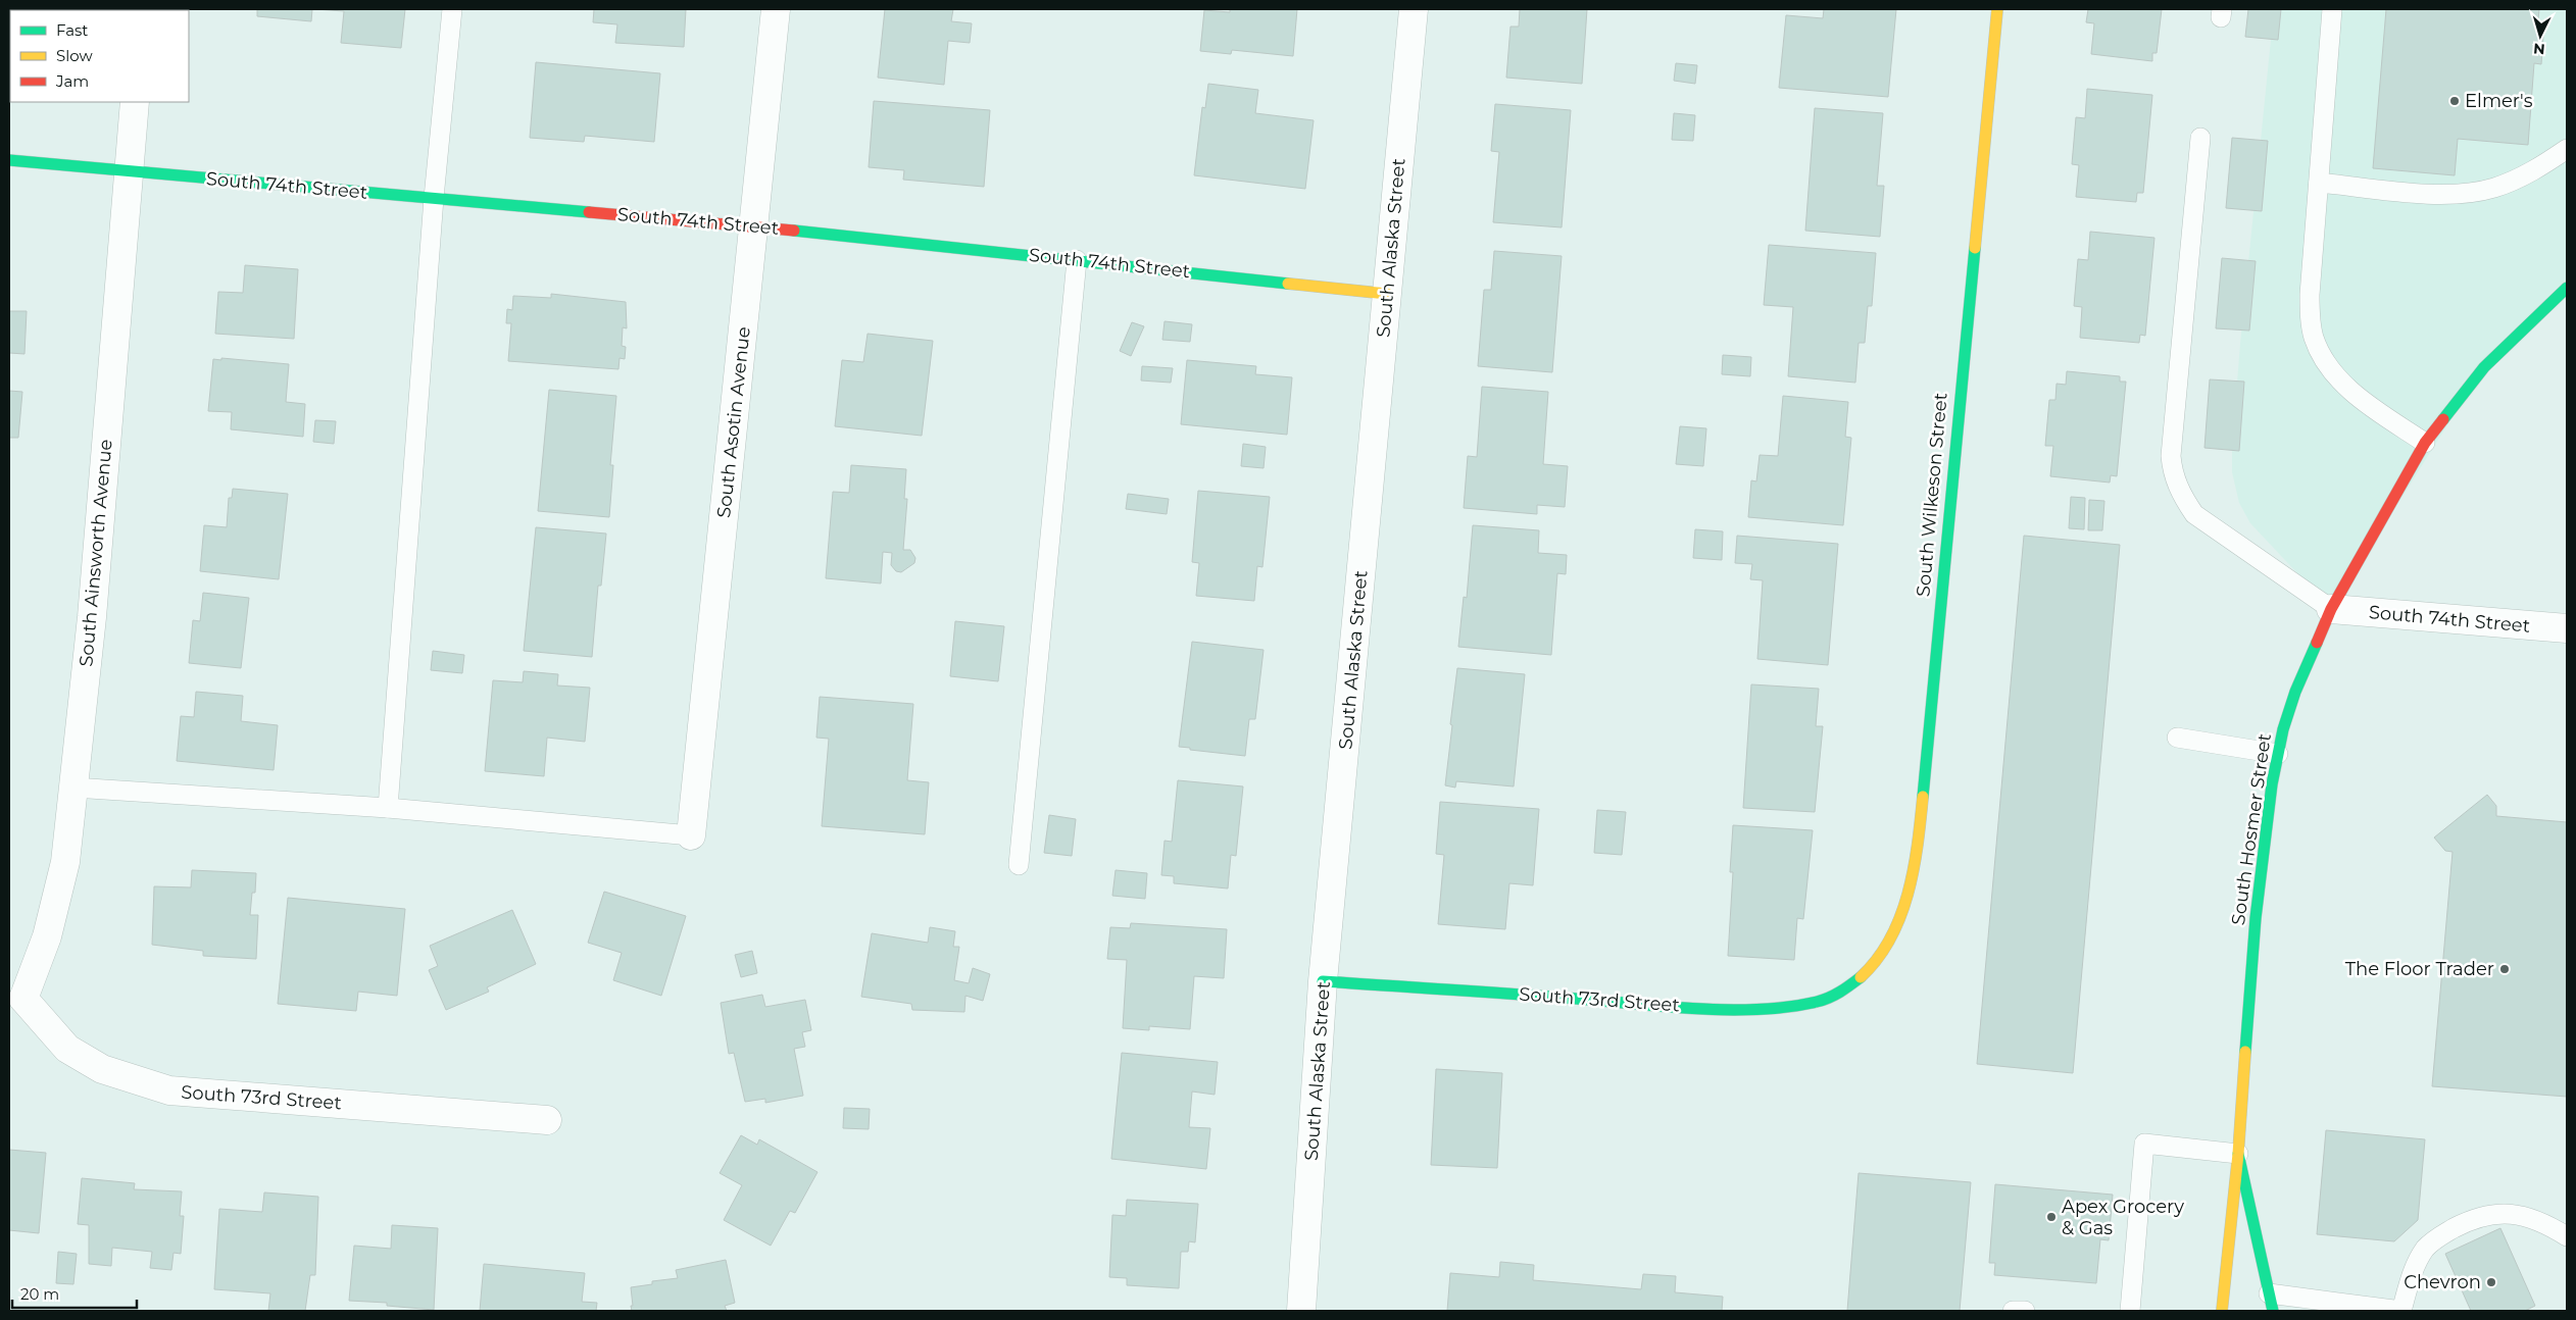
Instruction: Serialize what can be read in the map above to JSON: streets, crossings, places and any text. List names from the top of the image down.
{
  "streets": {
    "street": [
      "South 74th Street",
      "South Alaska Street",
      "South Asotin Avenue",
      "South Wilkeson Street",
      "South Ainsworth Avenue",
      "South Hosmer Street",
      "South 73rd Street"
    ]
  },
  "crossings": [
    ["South 74th Street", "South Alaska Street"],
    ["South 74th Street", "South Asotin Avenue"],
    ["South 74th Street", "South Ainsworth Avenue"],
    ["South 74th Street", "South Hosmer Street"],
    ["South Alaska Street", "South 73rd Street"],
    ["South Wilkeson Street", "South 73rd Street"],
    ["South Ainsworth Avenue", "South 73rd Street"]
  ],
  "places": [
    "Elmer's",
    "The Floor Trader",
    "Apex Grocery & Gas",
    "Chevron"
  ],
  "legend": ["Fast", "Slow", "Jam"],
  "scale_bar": "20 m",
  "north": "bottom"
}
